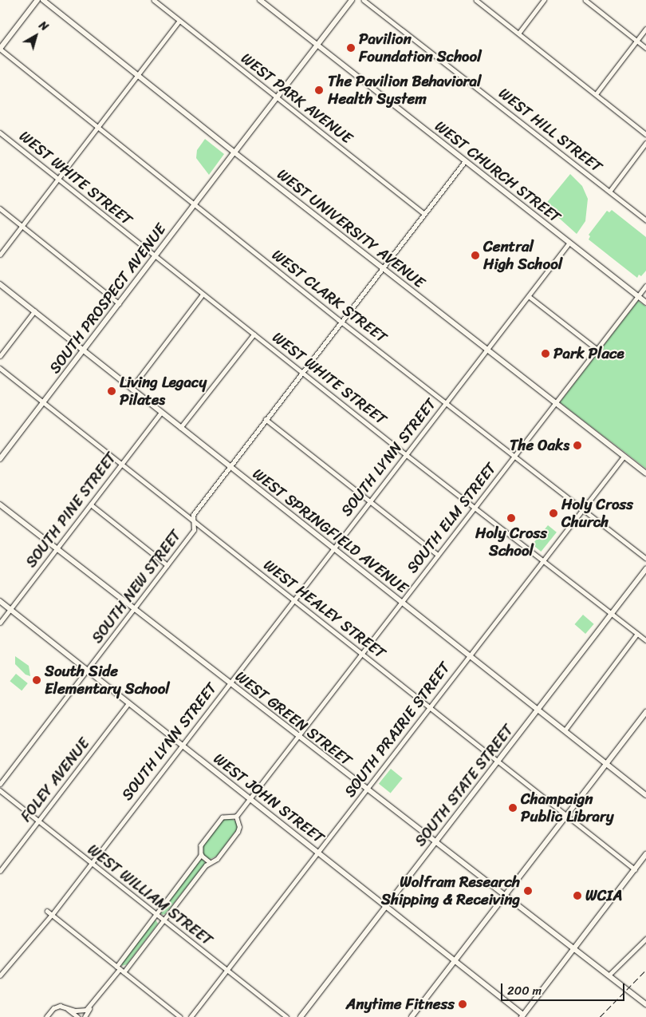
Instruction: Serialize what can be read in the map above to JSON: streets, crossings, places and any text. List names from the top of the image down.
{
  "streets": {
    "main road": [
      "WEST CHURCH STREET",
      "WEST UNIVERSITY AVENUE",
      "SOUTH PROSPECT AVENUE",
      "WEST SPRINGFIELD AVENUE",
      "WEST GREEN STREET",
      "SOUTH STATE STREET",
      "WEST JOHN STREET"
    ],
    "street": [
      "WEST PARK AVENUE",
      "WEST HILL STREET",
      "WEST WHITE STREET",
      "WEST CLARK STREET",
      "SOUTH LYNN STREET",
      "SOUTH PINE STREET",
      "SOUTH ELM STREET",
      "SOUTH NEW STREET",
      "WEST HEALEY STREET",
      "SOUTH PRAIRIE STREET",
      "FOLEY AVENUE",
      "WEST WILLIAM STREET"
    ]
  },
  "crossings": [
    ["WEST PARK AVENUE", "SOUTH NEW STREET"],
    ["WEST CHURCH STREET", "SOUTH LYNN STREET"],
    ["WEST CHURCH STREET", "SOUTH ELM STREET"],
    ["WEST CHURCH STREET", "SOUTH NEW STREET"],
    ["WEST WHITE STREET", "SOUTH PROSPECT AVENUE"],
    ["WEST WHITE STREET", "SOUTH LYNN STREET"],
    ["WEST WHITE STREET", "SOUTH ELM STREET"],
    ["WEST WHITE STREET", "SOUTH NEW STREET"],
    ["WEST WHITE STREET", "SOUTH PRAIRIE STREET"],
    ["WEST WHITE STREET", "SOUTH STATE STREET"],
    ["WEST UNIVERSITY AVENUE", "SOUTH PROSPECT AVENUE"],
    ["WEST UNIVERSITY AVENUE", "SOUTH LYNN STREET"],
    ["WEST UNIVERSITY AVENUE", "SOUTH ELM STREET"],
    ["WEST UNIVERSITY AVENUE", "SOUTH NEW STREET"],
    ["WEST UNIVERSITY AVENUE", "SOUTH PRAIRIE STREET"],
    ["WEST CLARK STREET", "SOUTH PROSPECT AVENUE"],
    ["WEST CLARK STREET", "SOUTH LYNN STREET"],
    ["WEST CLARK STREET", "SOUTH ELM STREET"],
    ["WEST CLARK STREET", "SOUTH NEW STREET"],
    ["WEST CLARK STREET", "SOUTH PRAIRIE STREET"],
    ["SOUTH PROSPECT AVENUE", "WEST SPRINGFIELD AVENUE"],
    ["SOUTH PROSPECT AVENUE", "WEST HEALEY STREET"],
    ["SOUTH LYNN STREET", "WEST SPRINGFIELD AVENUE"],
    ["SOUTH LYNN STREET", "WEST HEALEY STREET"],
    ["SOUTH LYNN STREET", "WEST GREEN STREET"],
    ["SOUTH LYNN STREET", "WEST JOHN STREET"],
    ["SOUTH LYNN STREET", "WEST WILLIAM STREET"],
    ["SOUTH PINE STREET", "WEST SPRINGFIELD AVENUE"],
    ["SOUTH PINE STREET", "WEST HEALEY STREET"],
    ["SOUTH PINE STREET", "WEST GREEN STREET"],
    ["SOUTH PINE STREET", "WEST JOHN STREET"],
    ["SOUTH ELM STREET", "WEST SPRINGFIELD AVENUE"],
    ["SOUTH ELM STREET", "WEST HEALEY STREET"],
    ["SOUTH ELM STREET", "WEST GREEN STREET"],
    ["SOUTH ELM STREET", "WEST JOHN STREET"],
    ["WEST SPRINGFIELD AVENUE", "SOUTH NEW STREET"],
    ["WEST SPRINGFIELD AVENUE", "SOUTH PRAIRIE STREET"],
    ["WEST SPRINGFIELD AVENUE", "SOUTH STATE STREET"],
    ["SOUTH NEW STREET", "WEST HEALEY STREET"],
    ["SOUTH NEW STREET", "WEST GREEN STREET"],
    ["SOUTH NEW STREET", "WEST JOHN STREET"],
    ["WEST HEALEY STREET", "SOUTH PRAIRIE STREET"],
    ["WEST HEALEY STREET", "SOUTH STATE STREET"],
    ["WEST GREEN STREET", "SOUTH PRAIRIE STREET"],
    ["WEST GREEN STREET", "SOUTH STATE STREET"],
    ["SOUTH PRAIRIE STREET", "WEST JOHN STREET"],
    ["SOUTH PRAIRIE STREET", "WEST WILLIAM STREET"],
    ["FOLEY AVENUE", "WEST JOHN STREET"],
    ["FOLEY AVENUE", "WEST WILLIAM STREET"],
    ["SOUTH STATE STREET", "WEST JOHN STREET"]
  ],
  "places": [
    "Pavilion Foundation School",
    "The Pavilion Behavioral Health System",
    "Central High School",
    "Park Place",
    "Living Legacy Pilates",
    "The Oaks",
    "Holy Cross Church",
    "Holy Cross School",
    "South Side Elementary School",
    "Champaign Public Library",
    "Wolfram Research Shipping & Receiving",
    "WCIA",
    "Anytime Fitness"
  ],
  "scale_bar": "200 m",
  "north": "top right"
}
